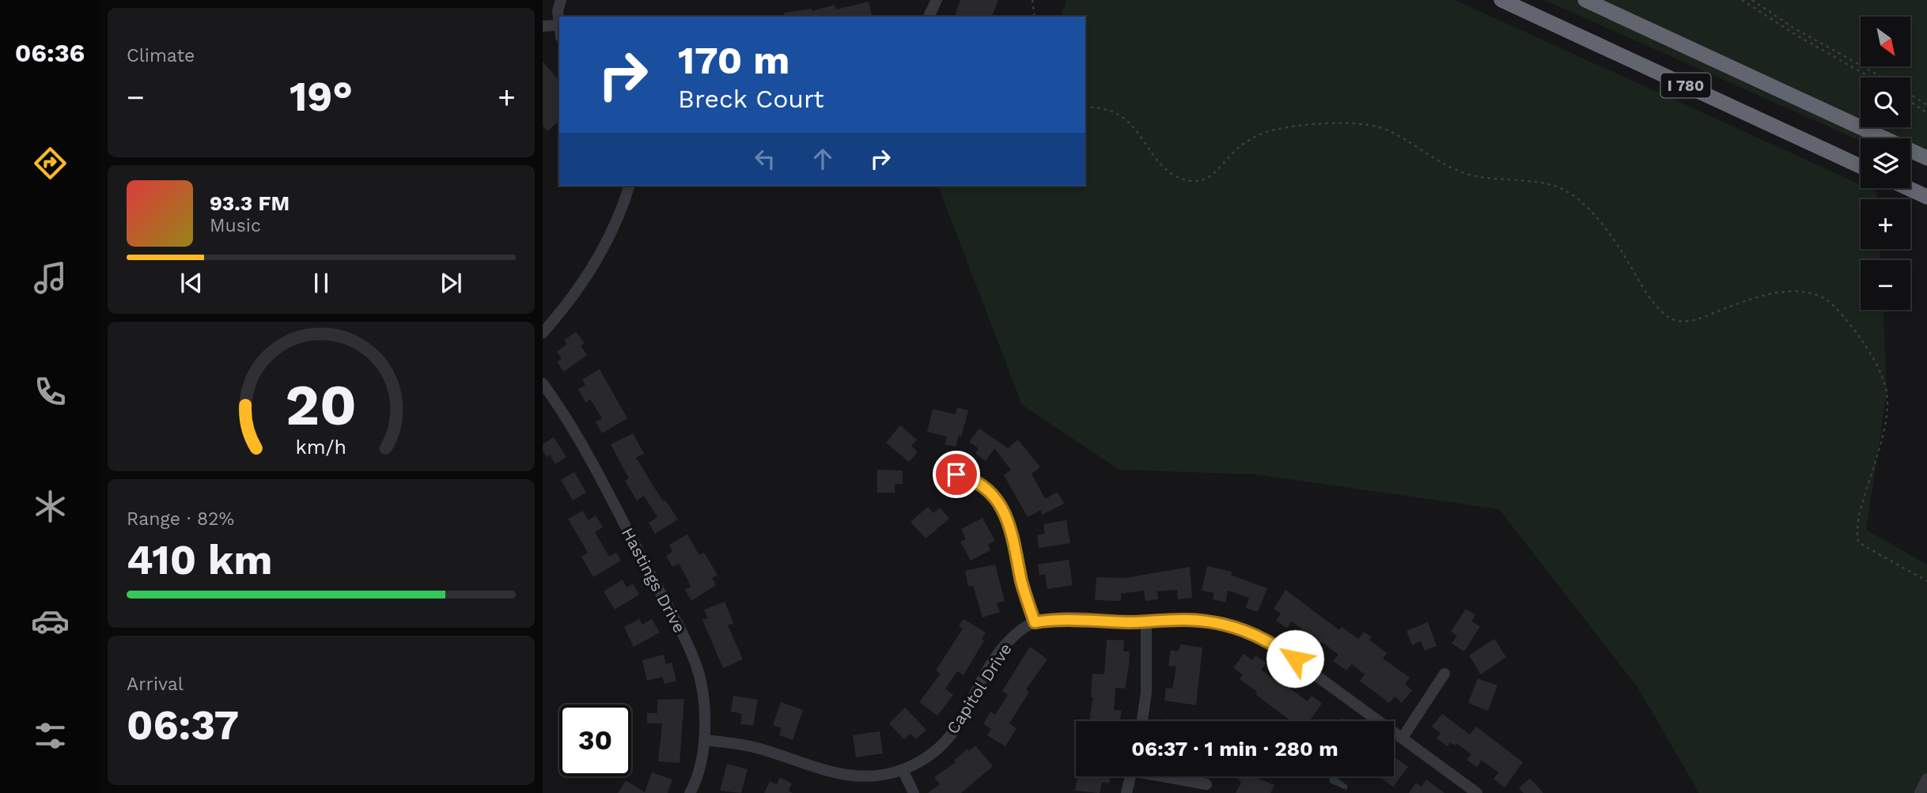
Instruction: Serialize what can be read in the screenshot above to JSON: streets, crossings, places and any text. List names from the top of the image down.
{
  "streets": {
    "highway": ["I 780"],
    "street": ["Hastings Drive", "Capitol Drive"]
  },
  "crossings": [
    ["Hastings Drive", "Capitol Drive"]
  ],
  "north": "bottom right",
  "page": {
    "tabs": "06:36",
    "tile": [
      "Climate",
      ["Range · 82%", "410 km"],
      ["Arrival", "06:37"]
    ],
    "map_buttons": ["+", "−"],
    "turn": ["170 m", "Breck Court"],
    "heat": ["−", "19°", "+"],
    "song": ["93.3 FM", "Music"],
    "limit": "30",
    "trip": "06:37 · 1 min · 280 m",
    "gauge": ["20", "km/h"]
  }
}
